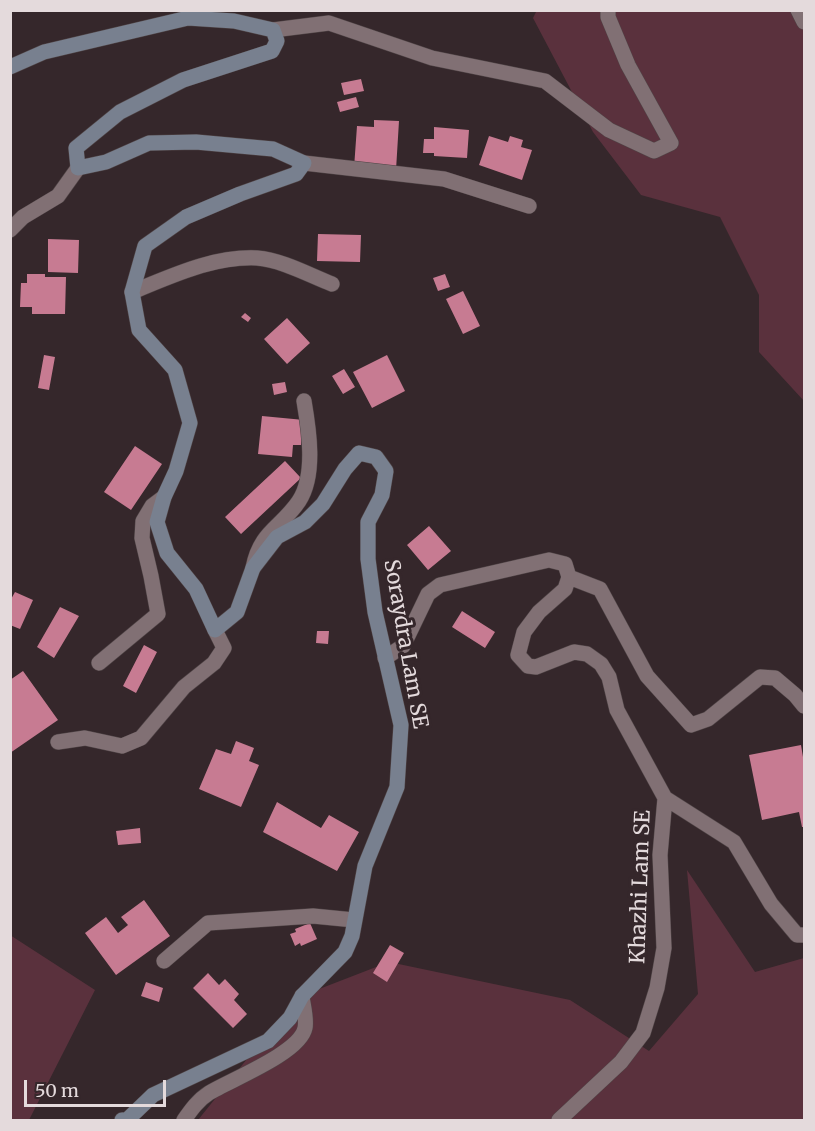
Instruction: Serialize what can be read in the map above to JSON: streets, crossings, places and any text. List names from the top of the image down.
{
  "streets": {
    "street": ["Soraydra Lam SE", "Khazhi Lam SE"]
  },
  "scale_bar": "50 m"
}
